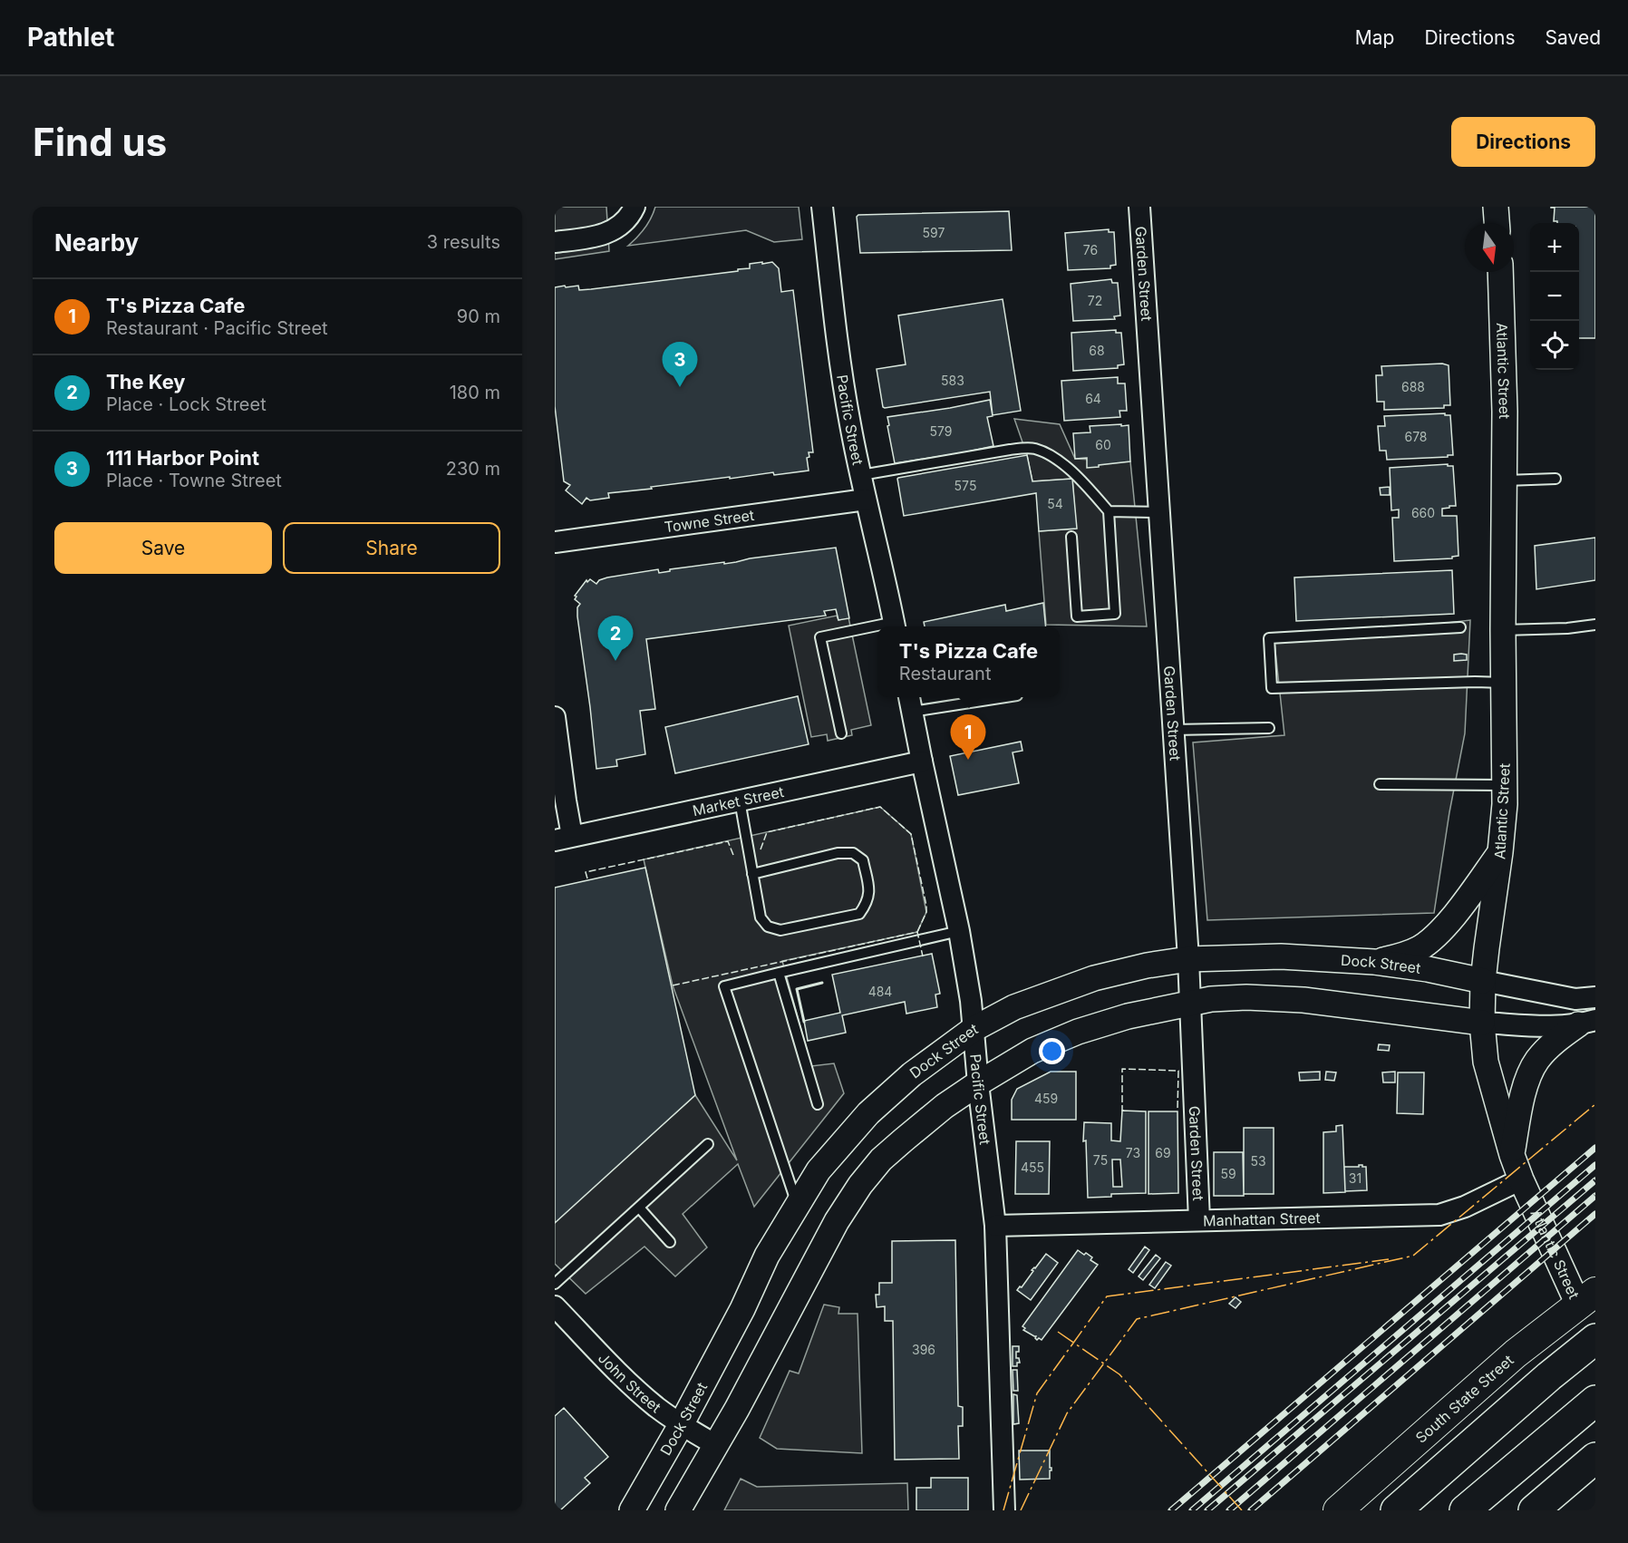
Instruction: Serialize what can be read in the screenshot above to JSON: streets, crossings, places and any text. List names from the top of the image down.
{
  "streets": {
    "main road": ["Atlantic Street", "South State Street"],
    "street": [
      "Garden Street",
      "Pacific Street",
      "Towne Street",
      "Market Street",
      "Dock Street",
      "Manhattan Street",
      "John Street"
    ]
  },
  "crossings": [
    ["Garden Street", "Dock Street"],
    ["Garden Street", "Manhattan Street"],
    ["Atlantic Street", "Dock Street"],
    ["Atlantic Street", "Manhattan Street"],
    ["Atlantic Street", "South State Street"],
    ["Pacific Street", "Towne Street"],
    ["Pacific Street", "Market Street"],
    ["Pacific Street", "Dock Street"],
    ["Pacific Street", "Manhattan Street"],
    ["Dock Street", "John Street"]
  ],
  "house_numbers": [
    "597",
    "76",
    "72",
    "68",
    "583",
    "688",
    "64",
    "579",
    "678",
    "60",
    "575",
    "54",
    "660",
    "484",
    "459",
    "73",
    "69",
    "75",
    "53",
    "455",
    "59",
    "31",
    "396"
  ],
  "north": "bottom",
  "page": {
    "header": "Pathlet",
    "nav": ["Map", "Directions", "Saved"],
    "buttons": [
      "Directions",
      ["Save", "Share"]
    ],
    "title": "Find us",
    "heading": ["Nearby", "3 results"],
    "map_buttons": ["+", "−"],
    "list": [
      {
        "mark": "1",
        "name": "T's Pizza Cafe",
        "note": "Restaurant · Pacific Street",
        "value": "90 m"
      },
      {
        "mark": "2",
        "name": "The Key",
        "note": "Place · Lock Street",
        "value": "180 m"
      },
      {
        "mark": "3",
        "name": "111 Harbor Point",
        "note": "Place · Towne Street",
        "value": "230 m"
      }
    ],
    "pins": ["3", "2", "1"],
    "popup": ["T's Pizza Cafe", "Restaurant"]
  }
}
